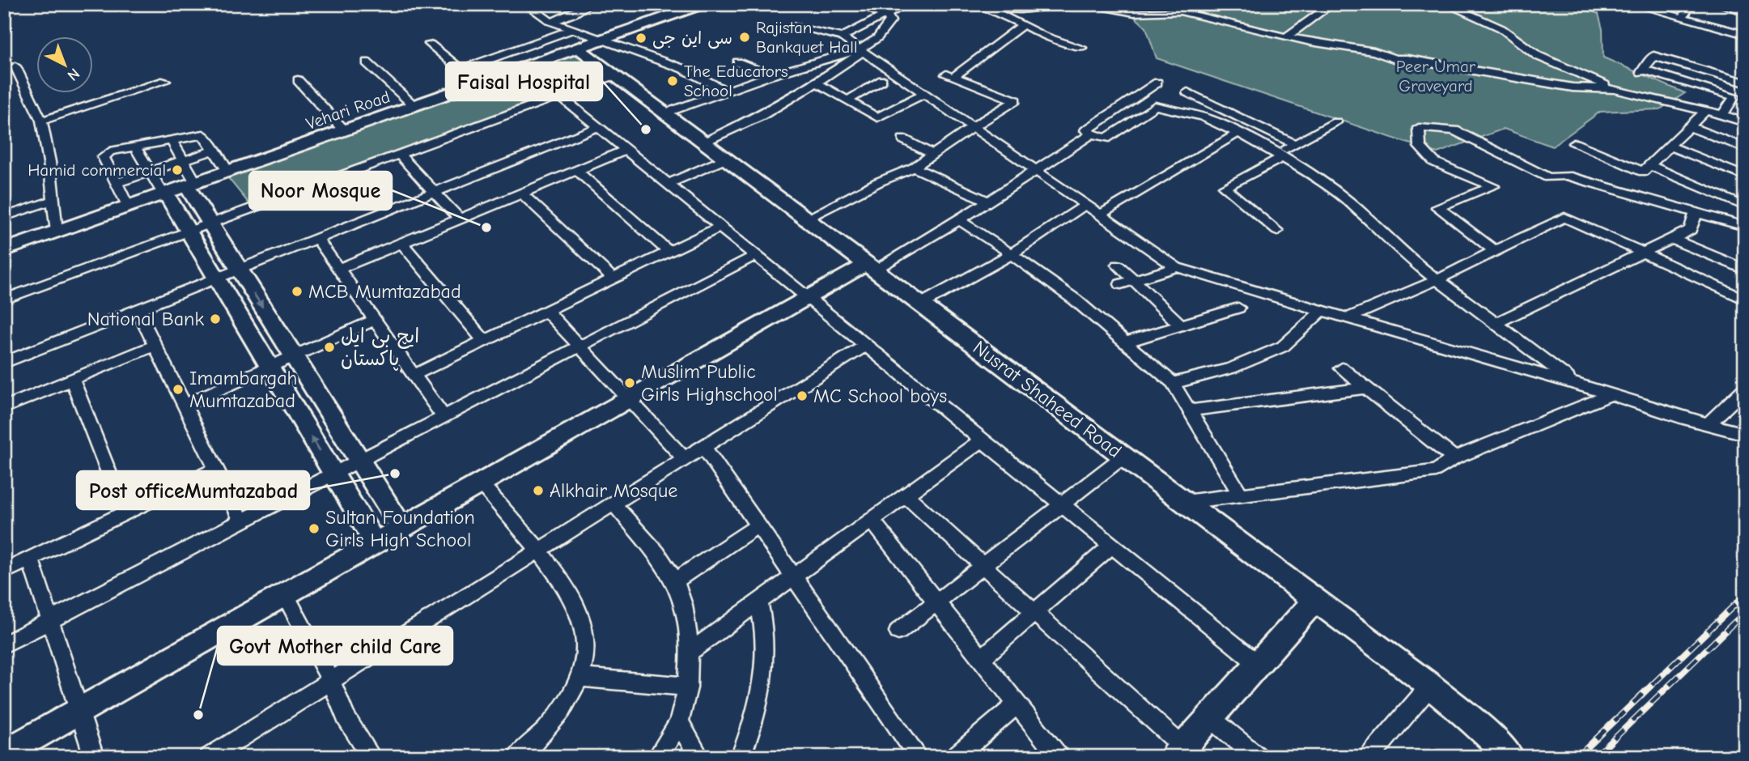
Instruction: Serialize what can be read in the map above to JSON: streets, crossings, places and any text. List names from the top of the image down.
{
  "streets": {
    "main road": ["Vehari Road"],
    "street": ["Nusrat Shaheed Road"]
  },
  "crossings": [
    ["Vehari Road", "Nusrat Shaheed Road"]
  ],
  "parks": ["Peer Umar Graveyard"],
  "places": [
    "Rajistan Bankquet Hall",
    "سی این جی",
    "The Educators School",
    "Faisal Hospital",
    "Hamid commercial",
    "Noor Mosque",
    "MCB Mumtazabad",
    "National Bank",
    "ایچ بی ایل پاکستان",
    "Muslim Public Girls Highschool",
    "Imambargah Mumtazabad",
    "MC School boys",
    "Post officeMumtazabad",
    "Alkhair Mosque",
    "Sultan Foundation Girls High School",
    "Govt Mother child Care"
  ],
  "north": "bottom right"
}
